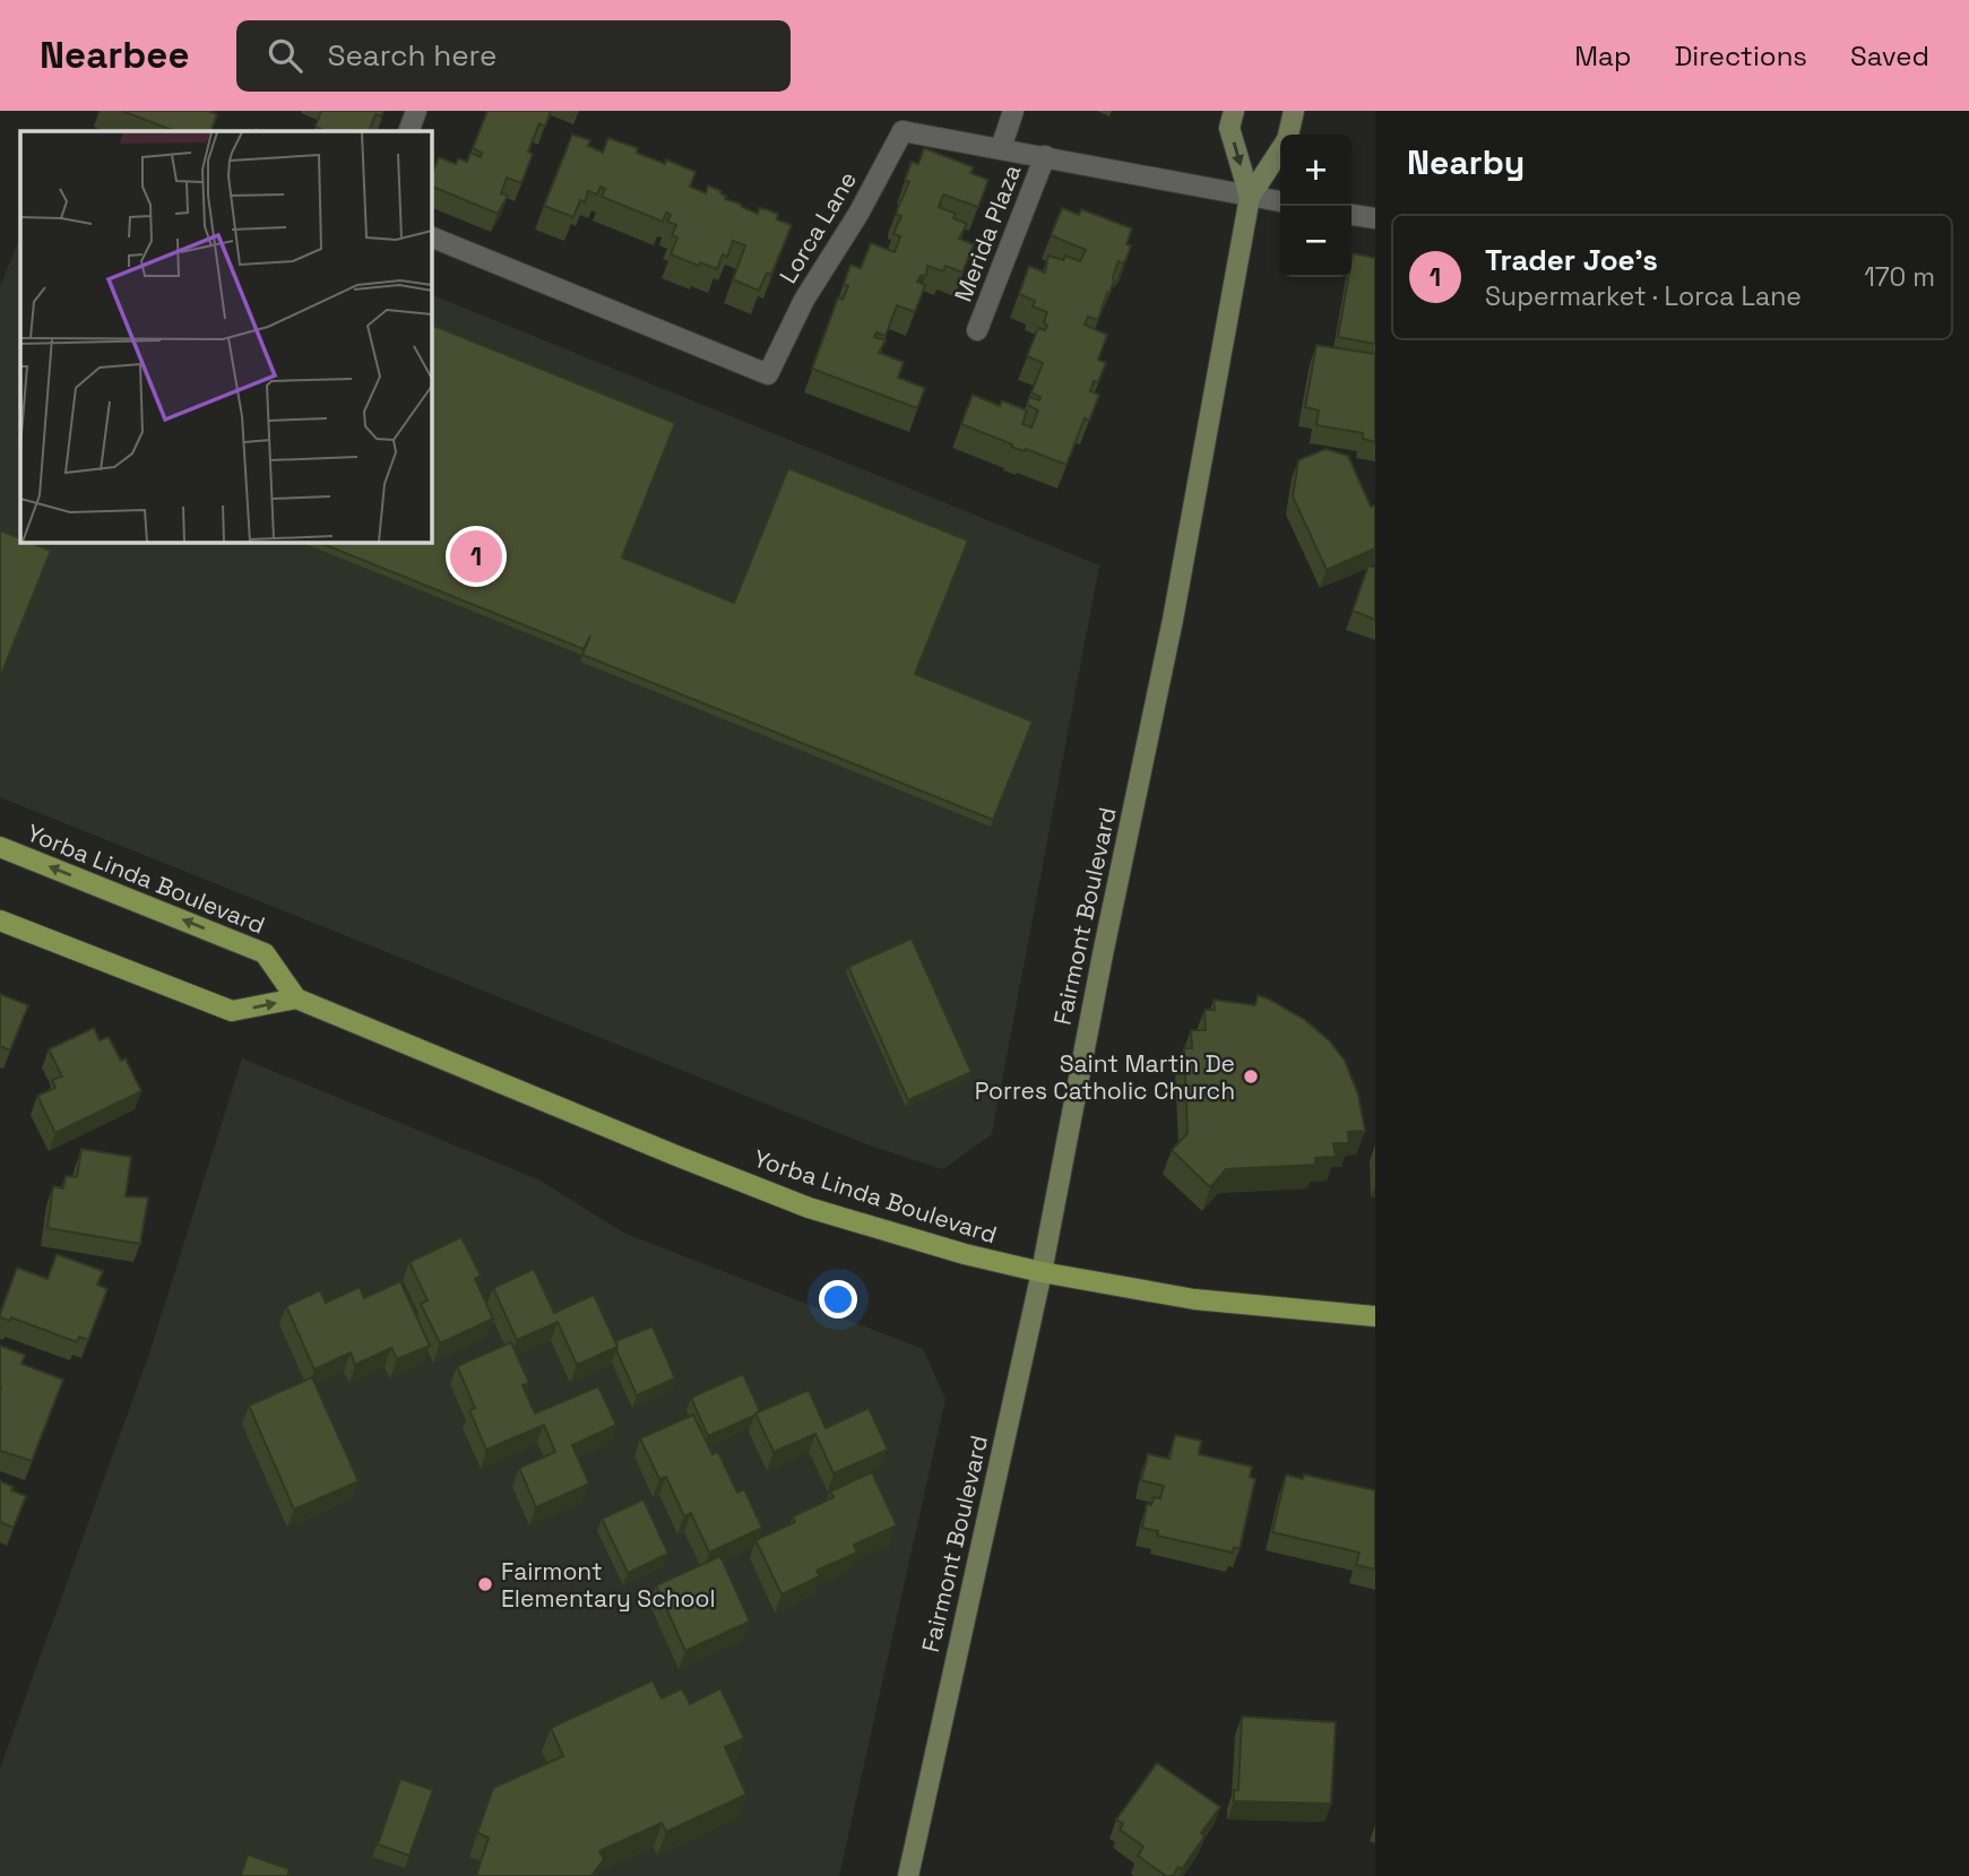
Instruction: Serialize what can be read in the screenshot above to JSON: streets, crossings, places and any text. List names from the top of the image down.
{
  "streets": {
    "main road": ["Yorba Linda Boulevard", "Fairmont Boulevard"],
    "street": ["Lorca Lane", "Merida Plaza"]
  },
  "crossings": [
    ["Yorba Linda Boulevard", "Fairmont Boulevard"]
  ],
  "places": ["Saint Martin De Porres Catholic Church", "Fairmont Elementary School"],
  "page": {
    "header": "Nearbee",
    "search": "Search here",
    "nav": ["Map", "Directions", "Saved"],
    "heading": "Nearby",
    "map_buttons": ["+", "−"],
    "list": [
      {
        "mark": "1",
        "name": "Trader Joe's",
        "note": "Supermarket · Lorca Lane",
        "value": "170 m"
      }
    ],
    "pins": "1"
  }
}
